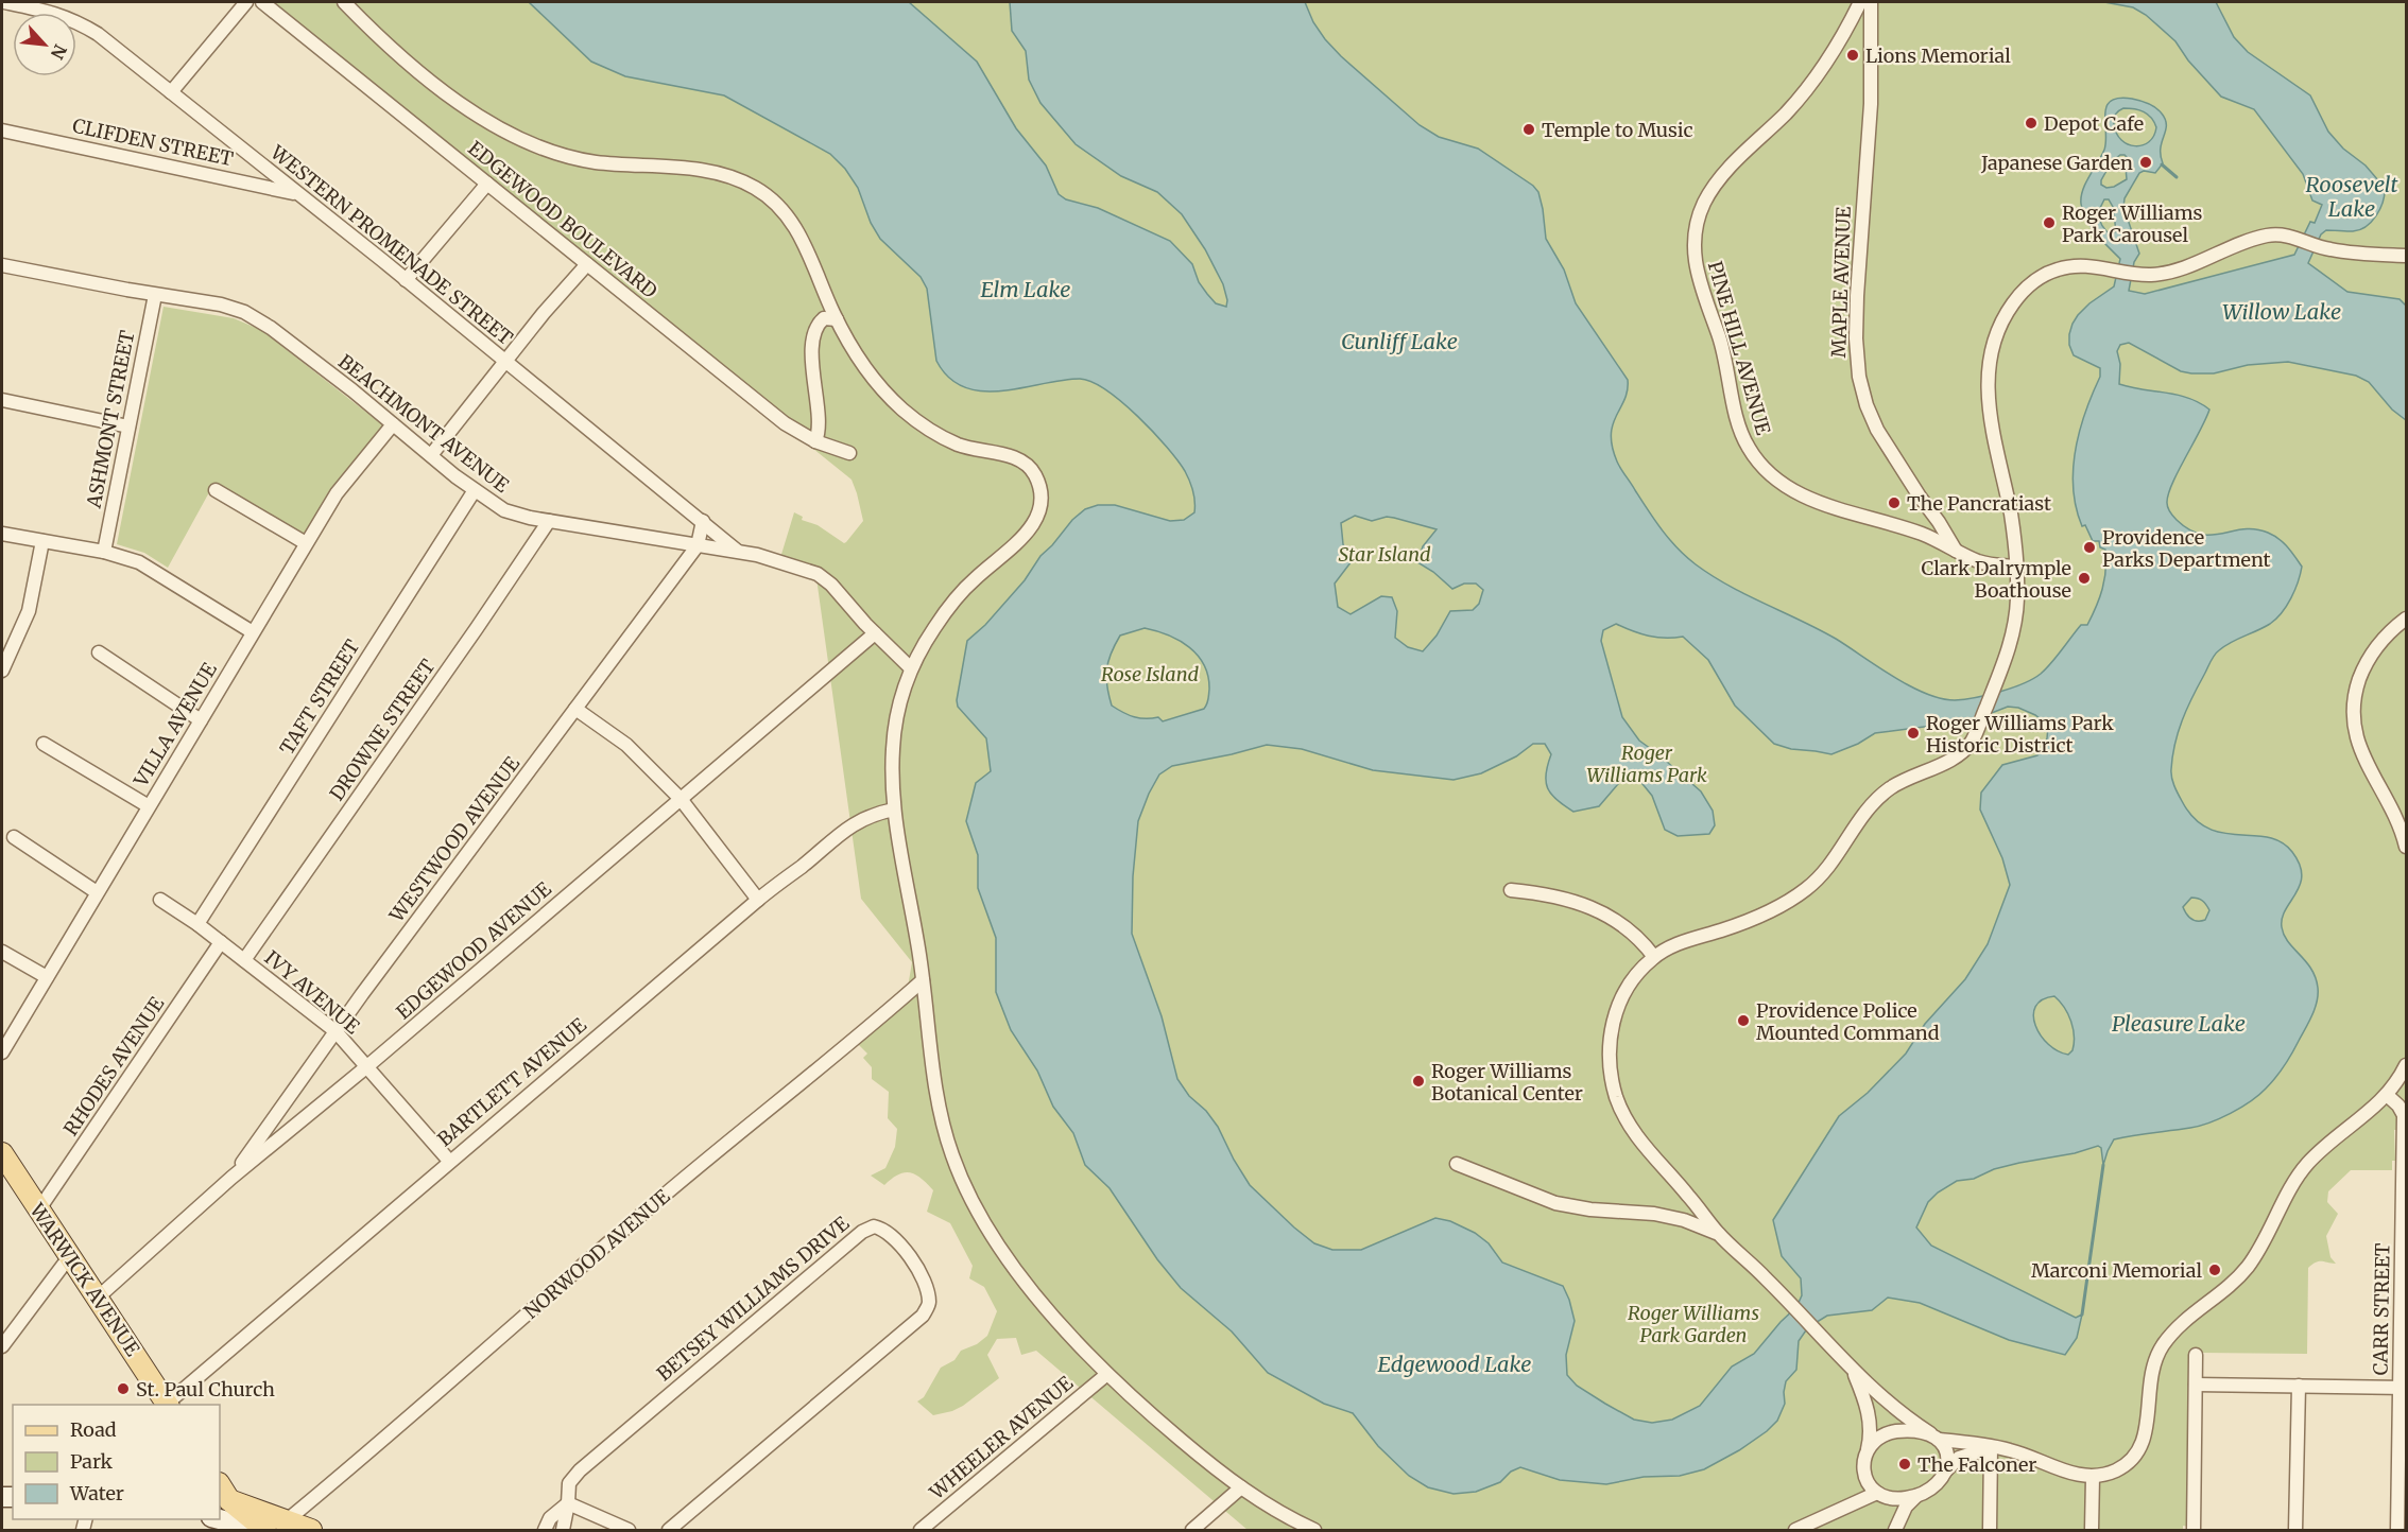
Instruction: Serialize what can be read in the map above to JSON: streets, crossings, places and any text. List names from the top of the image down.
{
  "streets": {
    "main road": ["WARWICK AVENUE"],
    "street": [
      "CLIFDEN STREET",
      "EDGEWOOD BOULEVARD",
      "WESTERN PROMENADE STREET",
      "MAPLE AVENUE",
      "PINE HILL AVENUE",
      "ASHMONT STREET",
      "BEACHMONT AVENUE",
      "TAFT STREET",
      "VILLA AVENUE",
      "DROWNE STREET",
      "WESTWOOD AVENUE",
      "EDGEWOOD AVENUE",
      "IVY AVENUE",
      "RHODES AVENUE",
      "BARTLETT AVENUE",
      "NORWOOD AVENUE",
      "BETSEY WILLIAMS DRIVE",
      "CARR STREET",
      "WHEELER AVENUE"
    ]
  },
  "crossings": [
    ["CLIFDEN STREET", "WESTERN PROMENADE STREET"],
    ["WESTERN PROMENADE STREET", "BEACHMONT AVENUE"],
    ["WESTERN PROMENADE STREET", "WESTWOOD AVENUE"],
    ["MAPLE AVENUE", "PINE HILL AVENUE"],
    ["ASHMONT STREET", "BEACHMONT AVENUE"],
    ["BEACHMONT AVENUE", "TAFT STREET"],
    ["BEACHMONT AVENUE", "VILLA AVENUE"],
    ["BEACHMONT AVENUE", "DROWNE STREET"],
    ["BEACHMONT AVENUE", "WESTWOOD AVENUE"],
    ["BEACHMONT AVENUE", "EDGEWOOD AVENUE"],
    ["TAFT STREET", "IVY AVENUE"],
    ["DROWNE STREET", "IVY AVENUE"],
    ["WESTWOOD AVENUE", "EDGEWOOD AVENUE"],
    ["WESTWOOD AVENUE", "IVY AVENUE"],
    ["EDGEWOOD AVENUE", "IVY AVENUE"],
    ["EDGEWOOD AVENUE", "WARWICK AVENUE"],
    ["IVY AVENUE", "RHODES AVENUE"],
    ["IVY AVENUE", "BARTLETT AVENUE"],
    ["RHODES AVENUE", "WARWICK AVENUE"],
    ["BARTLETT AVENUE", "WARWICK AVENUE"]
  ],
  "water": [
    "Roosevelt Lake",
    "Elm Lake",
    "Willow Lake",
    "Cunliff Lake",
    "Pleasure Lake",
    "Edgewood Lake"
  ],
  "parks": [
    "Star Island",
    "Rose Island",
    "Roger Williams Park",
    "Roger Williams Park Garden"
  ],
  "places": [
    "Lions Memorial",
    "Depot Cafe",
    "Temple to Music",
    "Japanese Garden",
    "Roger Williams Park Carousel",
    "The Pancratiast",
    "Providence Parks Department",
    "Clark Dalrymple Boathouse",
    "Roger Williams Park Historic District",
    "Providence Police Mounted Command",
    "Roger Williams Botanical Center",
    "Marconi Memorial",
    "St. Paul Church",
    "The Falconer"
  ],
  "legend": ["Road", "Park", "Water"],
  "north": "bottom right"
}
